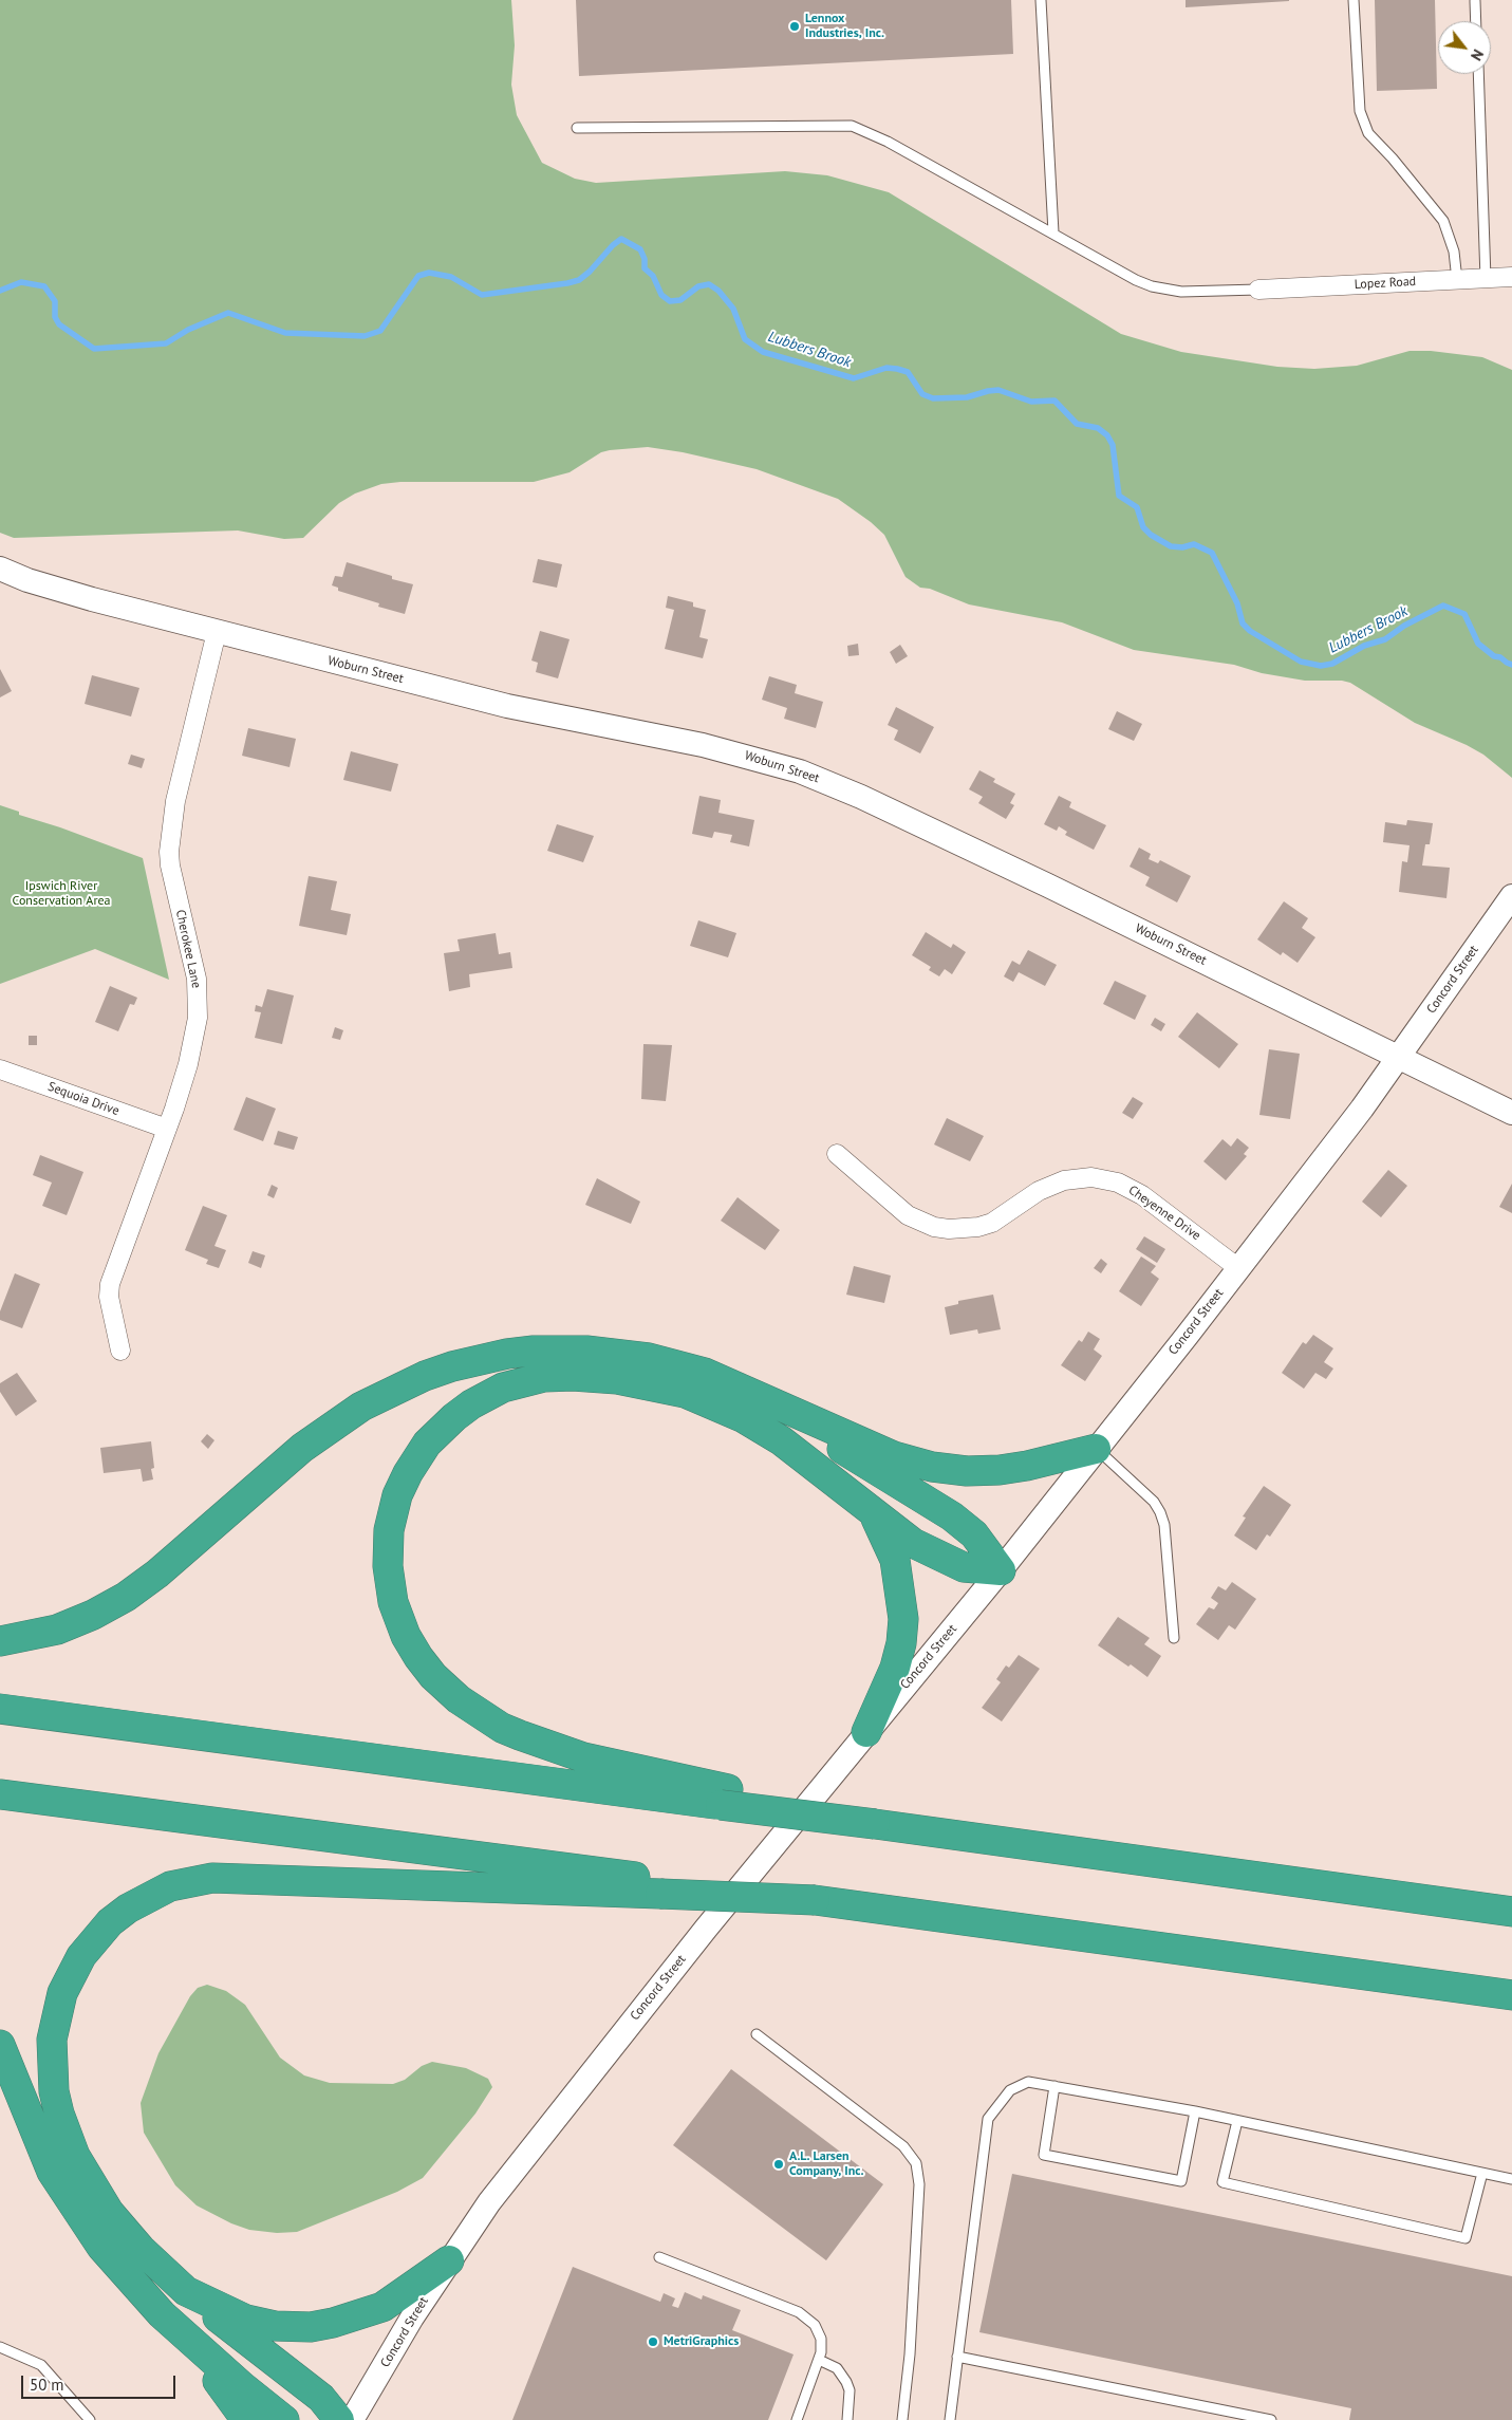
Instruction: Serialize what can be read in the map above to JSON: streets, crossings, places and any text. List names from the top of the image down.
{
  "streets": {
    "street": [
      "Lopez Road",
      "Woburn Street",
      "Cherokee Lane",
      "Concord Street",
      "Sequoia Drive",
      "Cheyenne Drive"
    ]
  },
  "crossings": [
    ["Woburn Street", "Cherokee Lane"],
    ["Woburn Street", "Concord Street"],
    ["Cherokee Lane", "Sequoia Drive"],
    ["Concord Street", "Cheyenne Drive"]
  ],
  "water": ["Lubbers Brook"],
  "parks": ["Ipswich River Conservation Area"],
  "places": ["Lennox Industries, Inc.", "A.L. Larsen Company, Inc.", "MetriGraphics"],
  "scale_bar": "50 m",
  "north": "bottom right"
}
